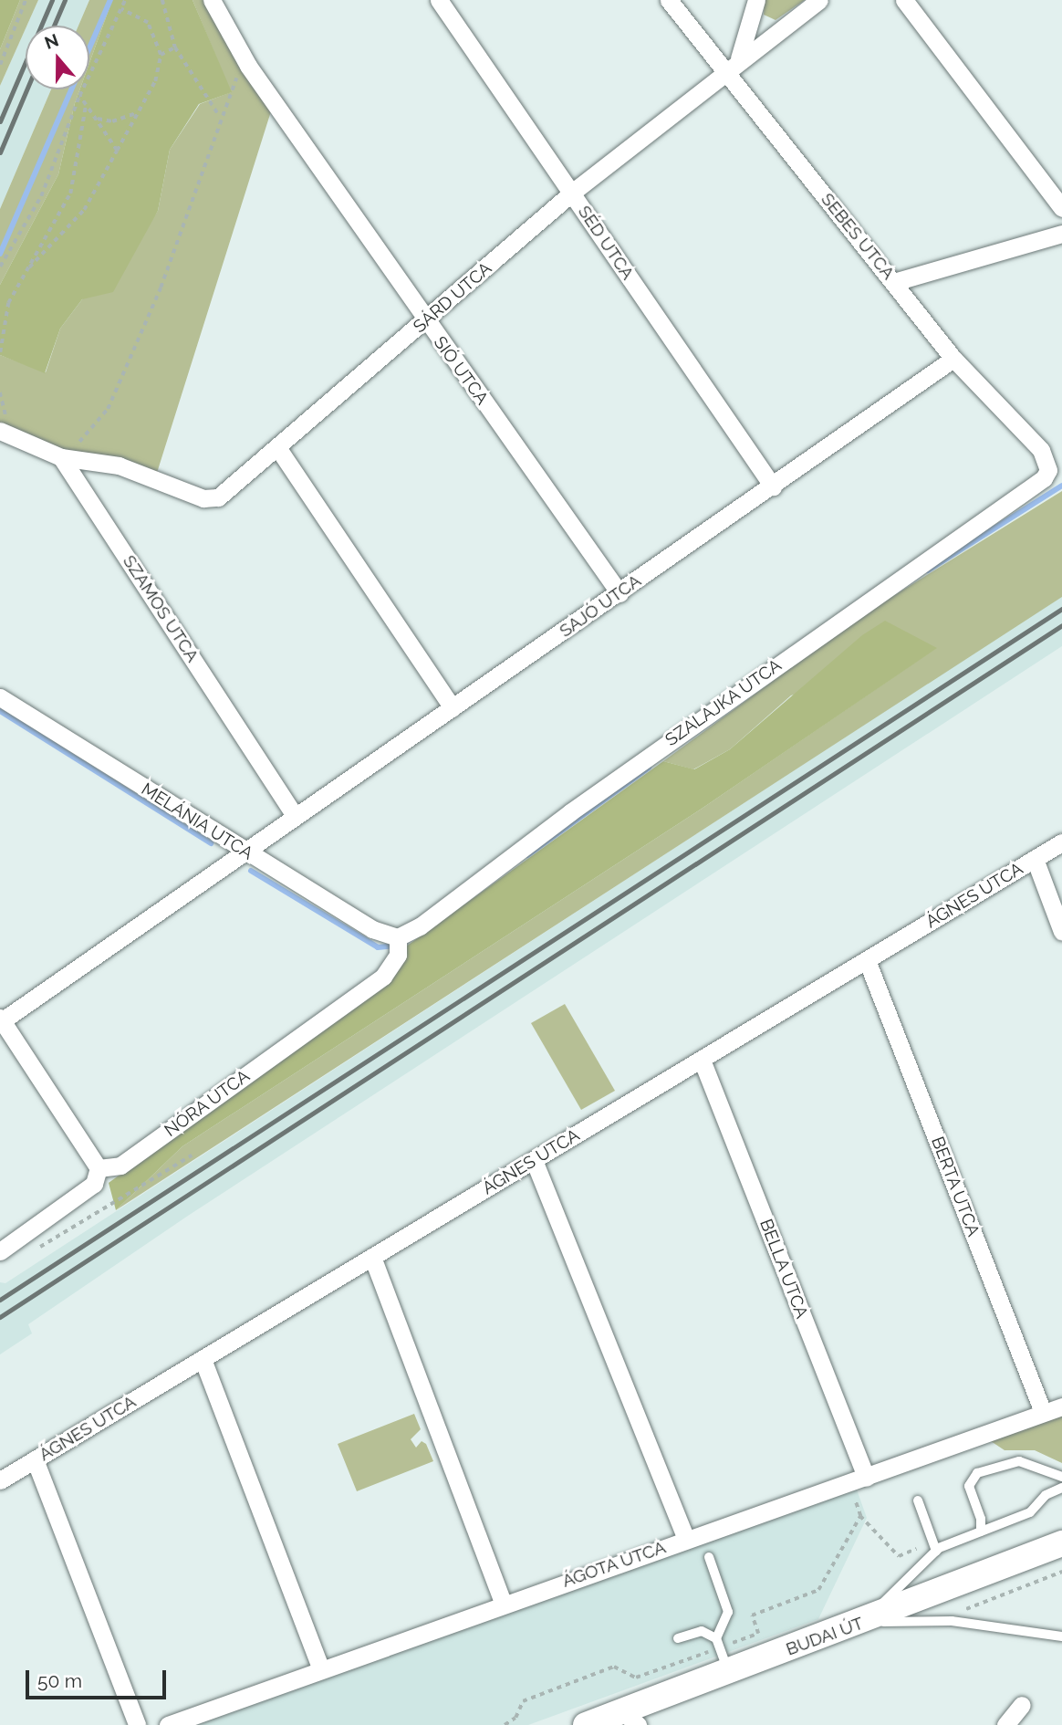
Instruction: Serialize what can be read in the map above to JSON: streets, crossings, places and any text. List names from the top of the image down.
{
  "streets": {
    "main road": ["BUDAI ÚT"],
    "street": [
      "SEBES UTCA",
      "SÉD UTCA",
      "SÁRD UTCA",
      "SIÓ UTCA",
      "SAJÓ UTCA",
      "SZAMOS UTCA",
      "SZALAJKA UTCA",
      "MELÁNIA UTCA",
      "ÁGNES UTCA",
      "NÓRA UTCA",
      "BERTA UTCA",
      "BELLA UTCA",
      "ÁGOTA UTCA"
    ]
  },
  "crossings": [
    ["SEBES UTCA", "SÁRD UTCA"],
    ["SEBES UTCA", "SAJÓ UTCA"],
    ["SEBES UTCA", "SZALAJKA UTCA"],
    ["SÉD UTCA", "SÁRD UTCA"],
    ["SÉD UTCA", "SAJÓ UTCA"],
    ["SÁRD UTCA", "SIÓ UTCA"],
    ["SÁRD UTCA", "SZAMOS UTCA"],
    ["SIÓ UTCA", "SAJÓ UTCA"],
    ["SAJÓ UTCA", "SZAMOS UTCA"],
    ["SAJÓ UTCA", "MELÁNIA UTCA"],
    ["SZALAJKA UTCA", "MELÁNIA UTCA"],
    ["SZALAJKA UTCA", "NÓRA UTCA"],
    ["MELÁNIA UTCA", "NÓRA UTCA"],
    ["ÁGNES UTCA", "BERTA UTCA"],
    ["ÁGNES UTCA", "BELLA UTCA"],
    ["BERTA UTCA", "ÁGOTA UTCA"],
    ["BELLA UTCA", "ÁGOTA UTCA"]
  ],
  "scale_bar": "50 m",
  "north": "top"
}
